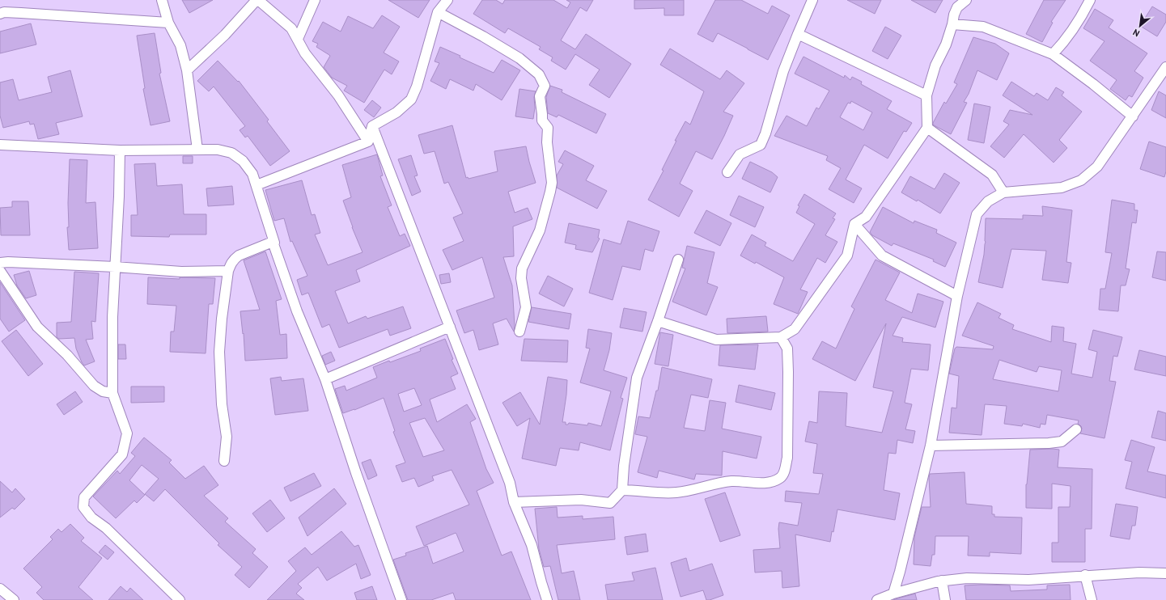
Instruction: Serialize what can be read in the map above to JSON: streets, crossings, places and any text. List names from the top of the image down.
{
  "north": "bottom left"
}
